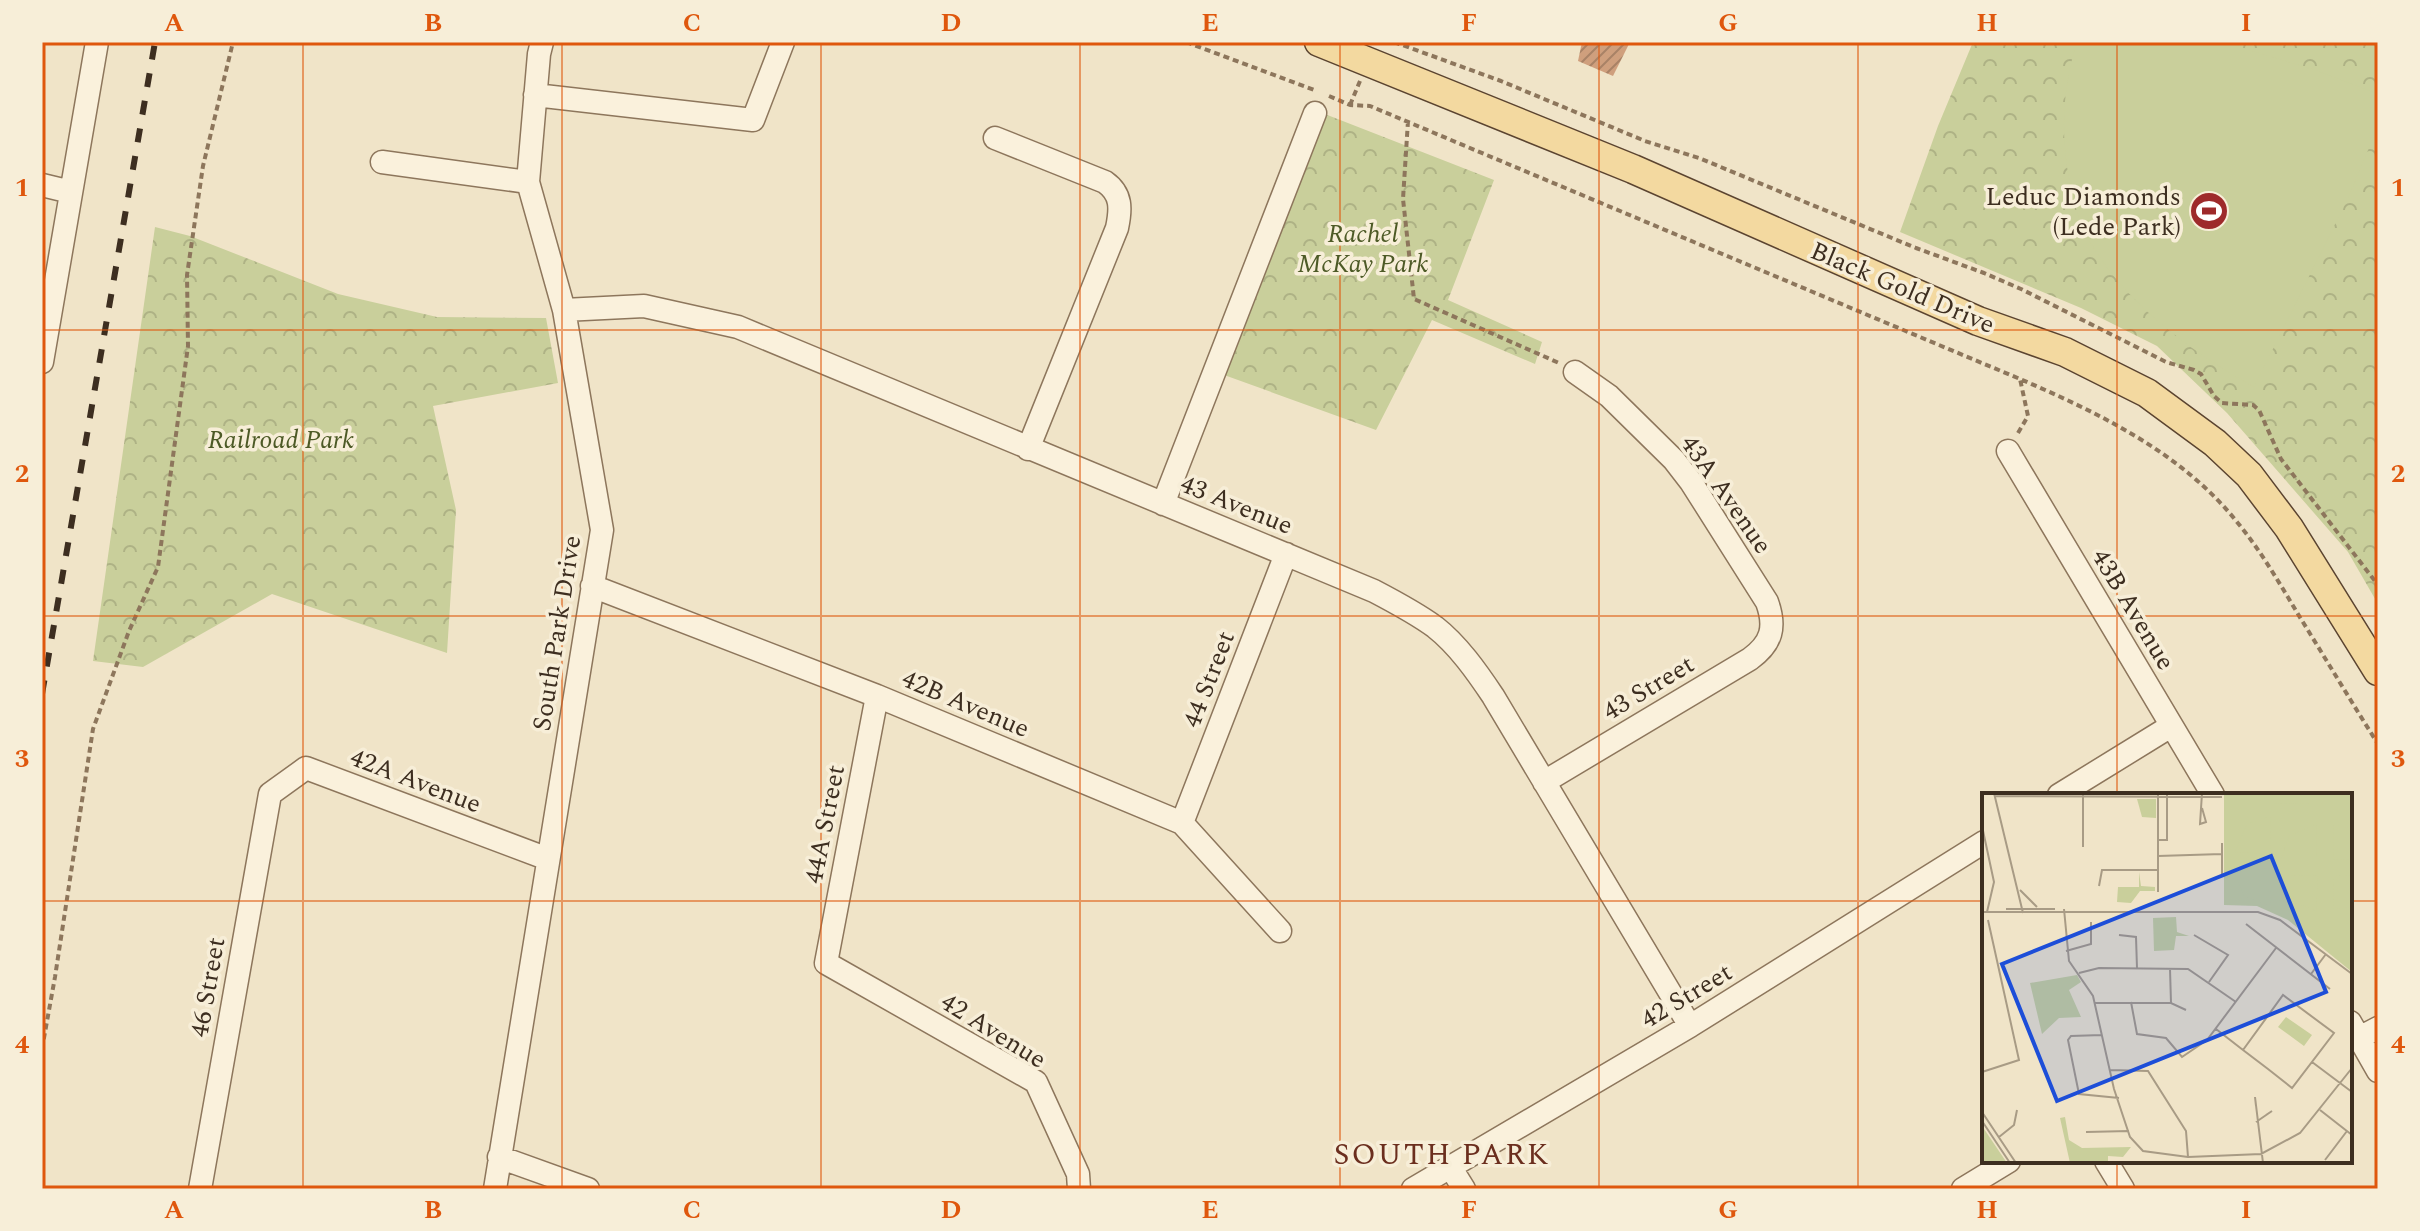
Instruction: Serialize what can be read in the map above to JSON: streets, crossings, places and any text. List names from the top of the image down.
{
  "streets": {
    "main road": ["Black Gold Drive"],
    "street": [
      "43A Avenue",
      "43 Avenue",
      "43B Avenue",
      "South Park Drive",
      "44 Street",
      "43 Street",
      "42B Avenue",
      "42A Avenue",
      "44A Street",
      "46 Street",
      "42 Street",
      "42 Avenue"
    ]
  },
  "crossings": [
    ["43A Avenue", "43 Street"],
    ["43 Avenue", "South Park Drive"],
    ["43 Avenue", "44 Street"],
    ["43 Avenue", "43 Street"],
    ["43 Avenue", "42 Street"],
    ["South Park Drive", "42B Avenue"],
    ["South Park Drive", "42A Avenue"],
    ["44 Street", "42B Avenue"],
    ["42B Avenue", "44A Street"],
    ["42A Avenue", "46 Street"],
    ["44A Street", "42 Avenue"]
  ],
  "districts": ["SOUTH PARK"],
  "parks": ["Rachel McKay Park", "Railroad Park"],
  "places": {
    "sports": ["Leduc Diamonds (Lede Park)"]
  },
  "grid": {
    "columns": [
      "A",
      "B",
      "C",
      "D",
      "E",
      "F",
      "G",
      "H",
      "I"
    ],
    "rows": [
      "1",
      "2",
      "3",
      "4"
    ]
  }
}
